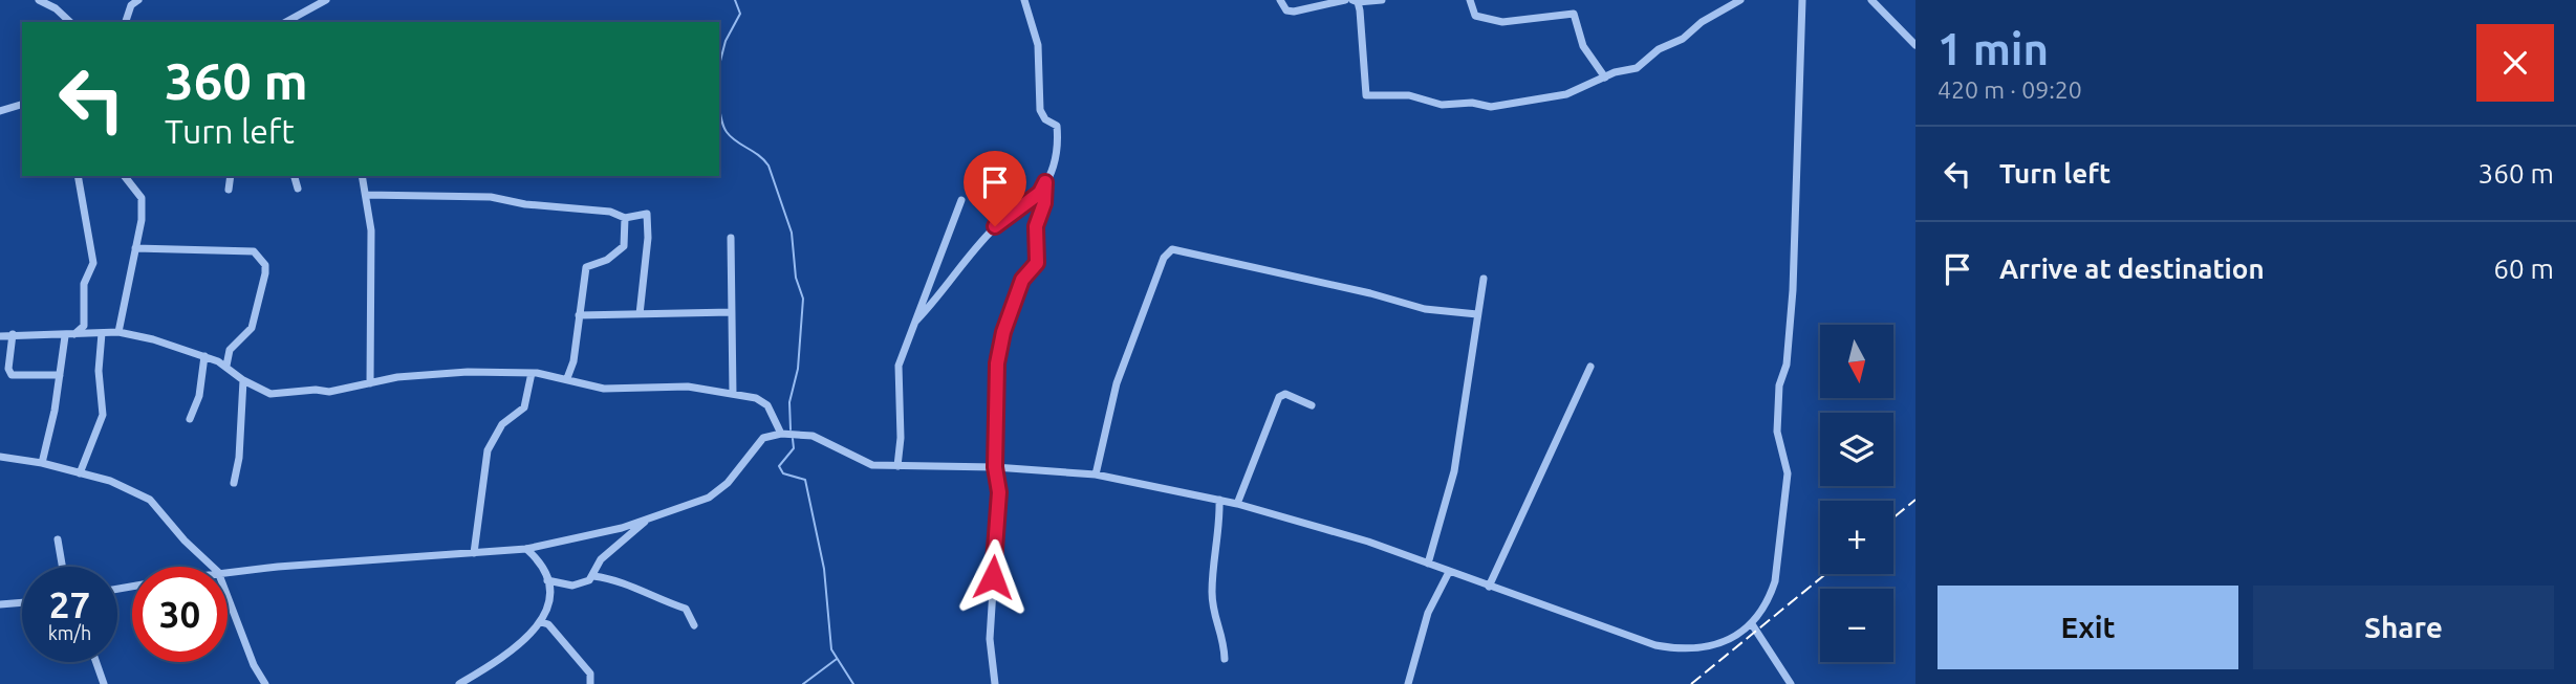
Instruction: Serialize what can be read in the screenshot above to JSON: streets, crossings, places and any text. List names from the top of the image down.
{
  "north": "bottom",
  "page": {
    "heading": ["1 min", "420 m · 09:20"],
    "turn": ["360 m", "Turn left"],
    "list": [
      {
        "name": "Turn left",
        "value": "360 m"
      },
      {
        "name": "Arrive at destination",
        "value": "60 m"
      }
    ],
    "map_buttons": ["+", "−"],
    "speed": "27 km/h",
    "limit": "30",
    "buttons": ["Exit", "Share"]
  }
}
